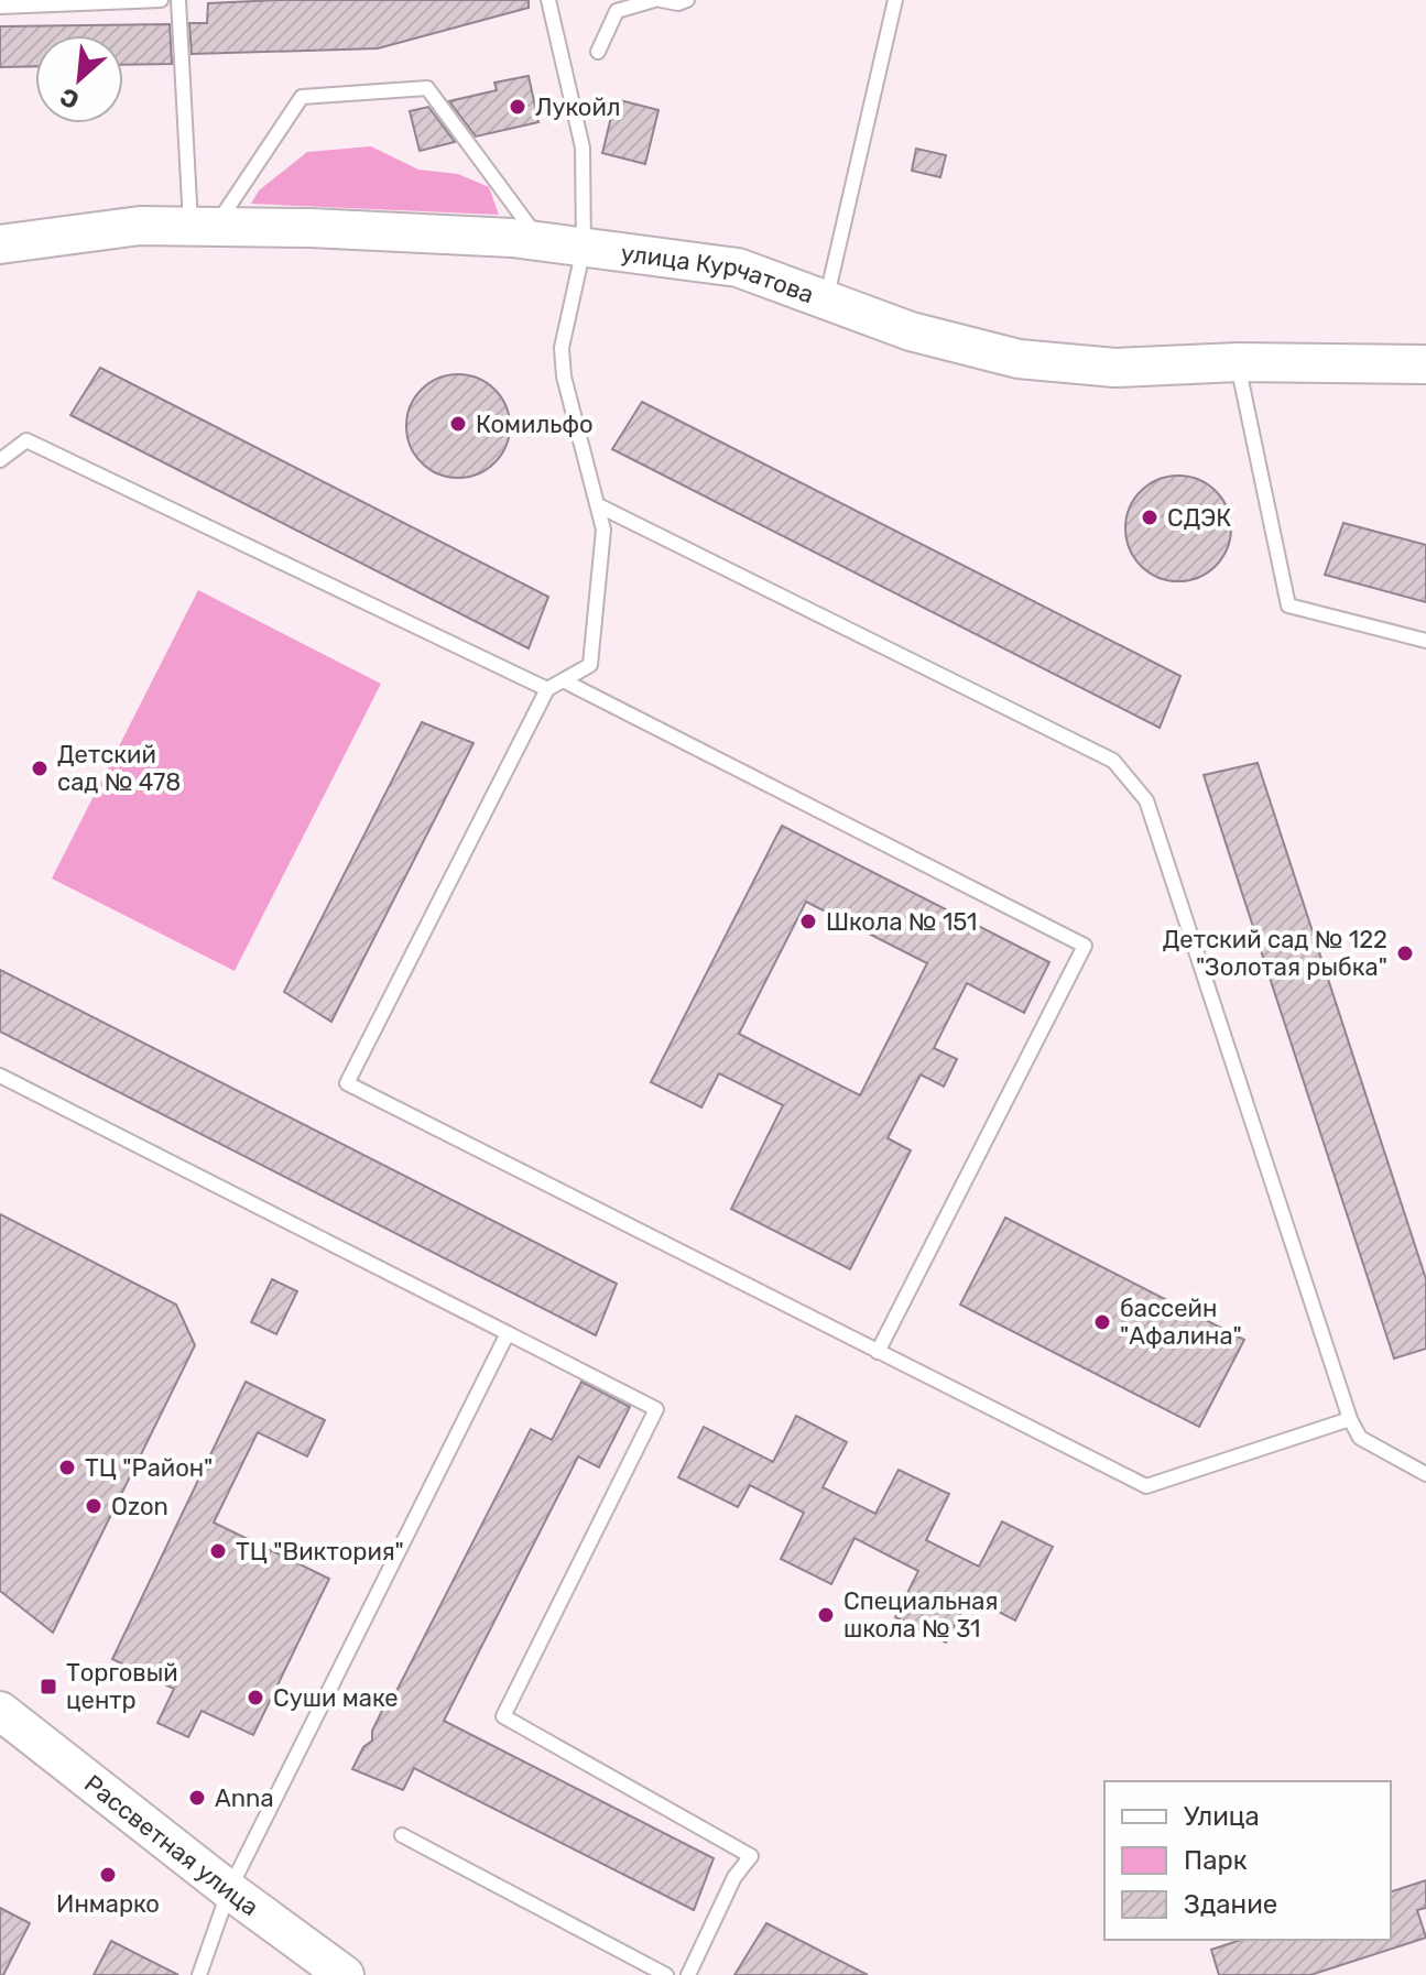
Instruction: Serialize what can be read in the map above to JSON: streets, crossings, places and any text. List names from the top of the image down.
{
  "streets": {
    "main road": ["улица Курчатова", "Рассветная улица"]
  },
  "places": {
    "other": [
      "Лукойл",
      "Комильфо",
      "СДЭК",
      "Детский сад № 478",
      "Школа № 151",
      "Детский сад № 122 \"Золотая рыбка\"",
      "бассейн \"Афалина\"",
      "ТЦ \"Район\"",
      "Ozon",
      "ТЦ \"Виктория\"",
      "Специальная школа № 31",
      "Суши маке",
      "Anna",
      "Инмарко"
    ],
    "transit": ["Торговый центр"]
  },
  "legend": ["Улица", "Парк", "Здание"],
  "north": "bottom left"
}
